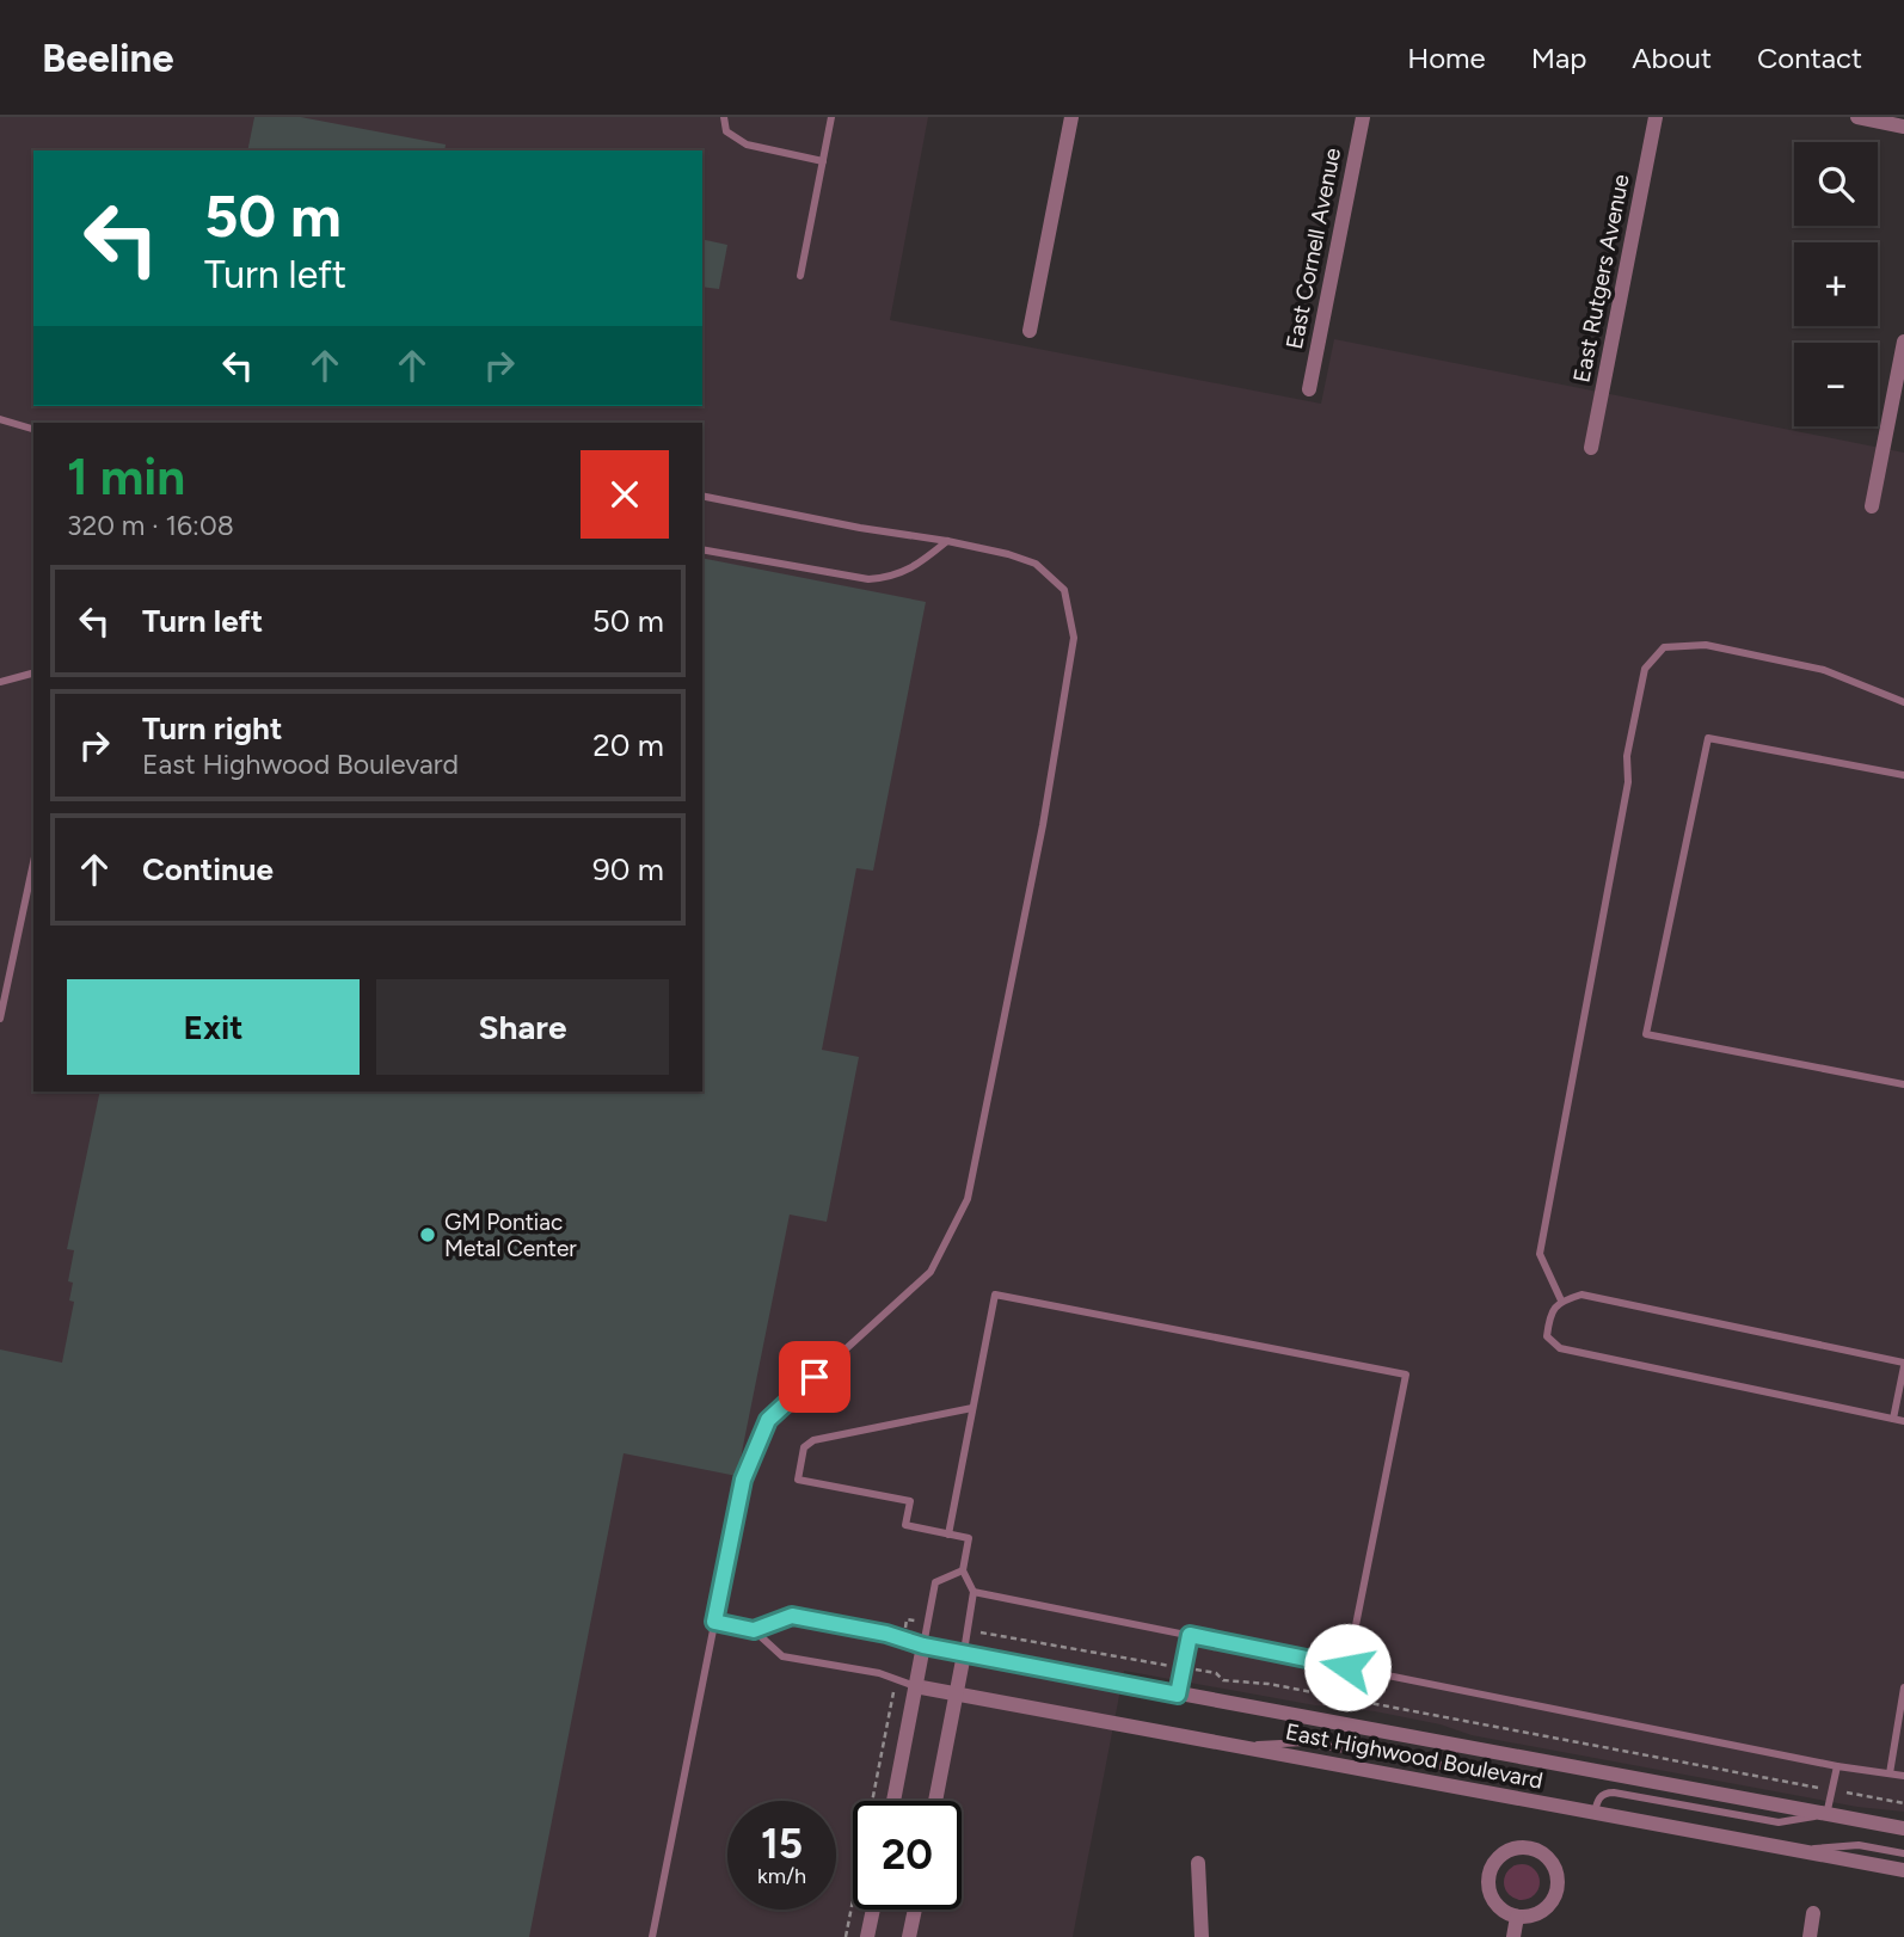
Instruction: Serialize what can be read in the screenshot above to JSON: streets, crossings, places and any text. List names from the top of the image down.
{
  "streets": {
    "street": ["East Cornell Avenue", "East Rutgers Avenue", "East Highwood Boulevard"]
  },
  "places": ["GM Pontiac Metal Center"],
  "page": {
    "header": "Beeline",
    "nav": [
      "Home",
      "Map",
      "About",
      "Contact"
    ],
    "map_buttons": ["+", "−"],
    "turn": ["50 m", "Turn left"],
    "heading": ["1 min", "320 m · 16:08"],
    "list": [
      {
        "name": "Turn left",
        "value": "50 m"
      },
      {
        "name": "Turn right",
        "note": "East Highwood Boulevard",
        "value": "20 m"
      },
      {
        "name": "Continue",
        "value": "90 m"
      }
    ],
    "buttons": ["Exit", "Share"],
    "speed": "15 km/h",
    "limit": "20"
  }
}
